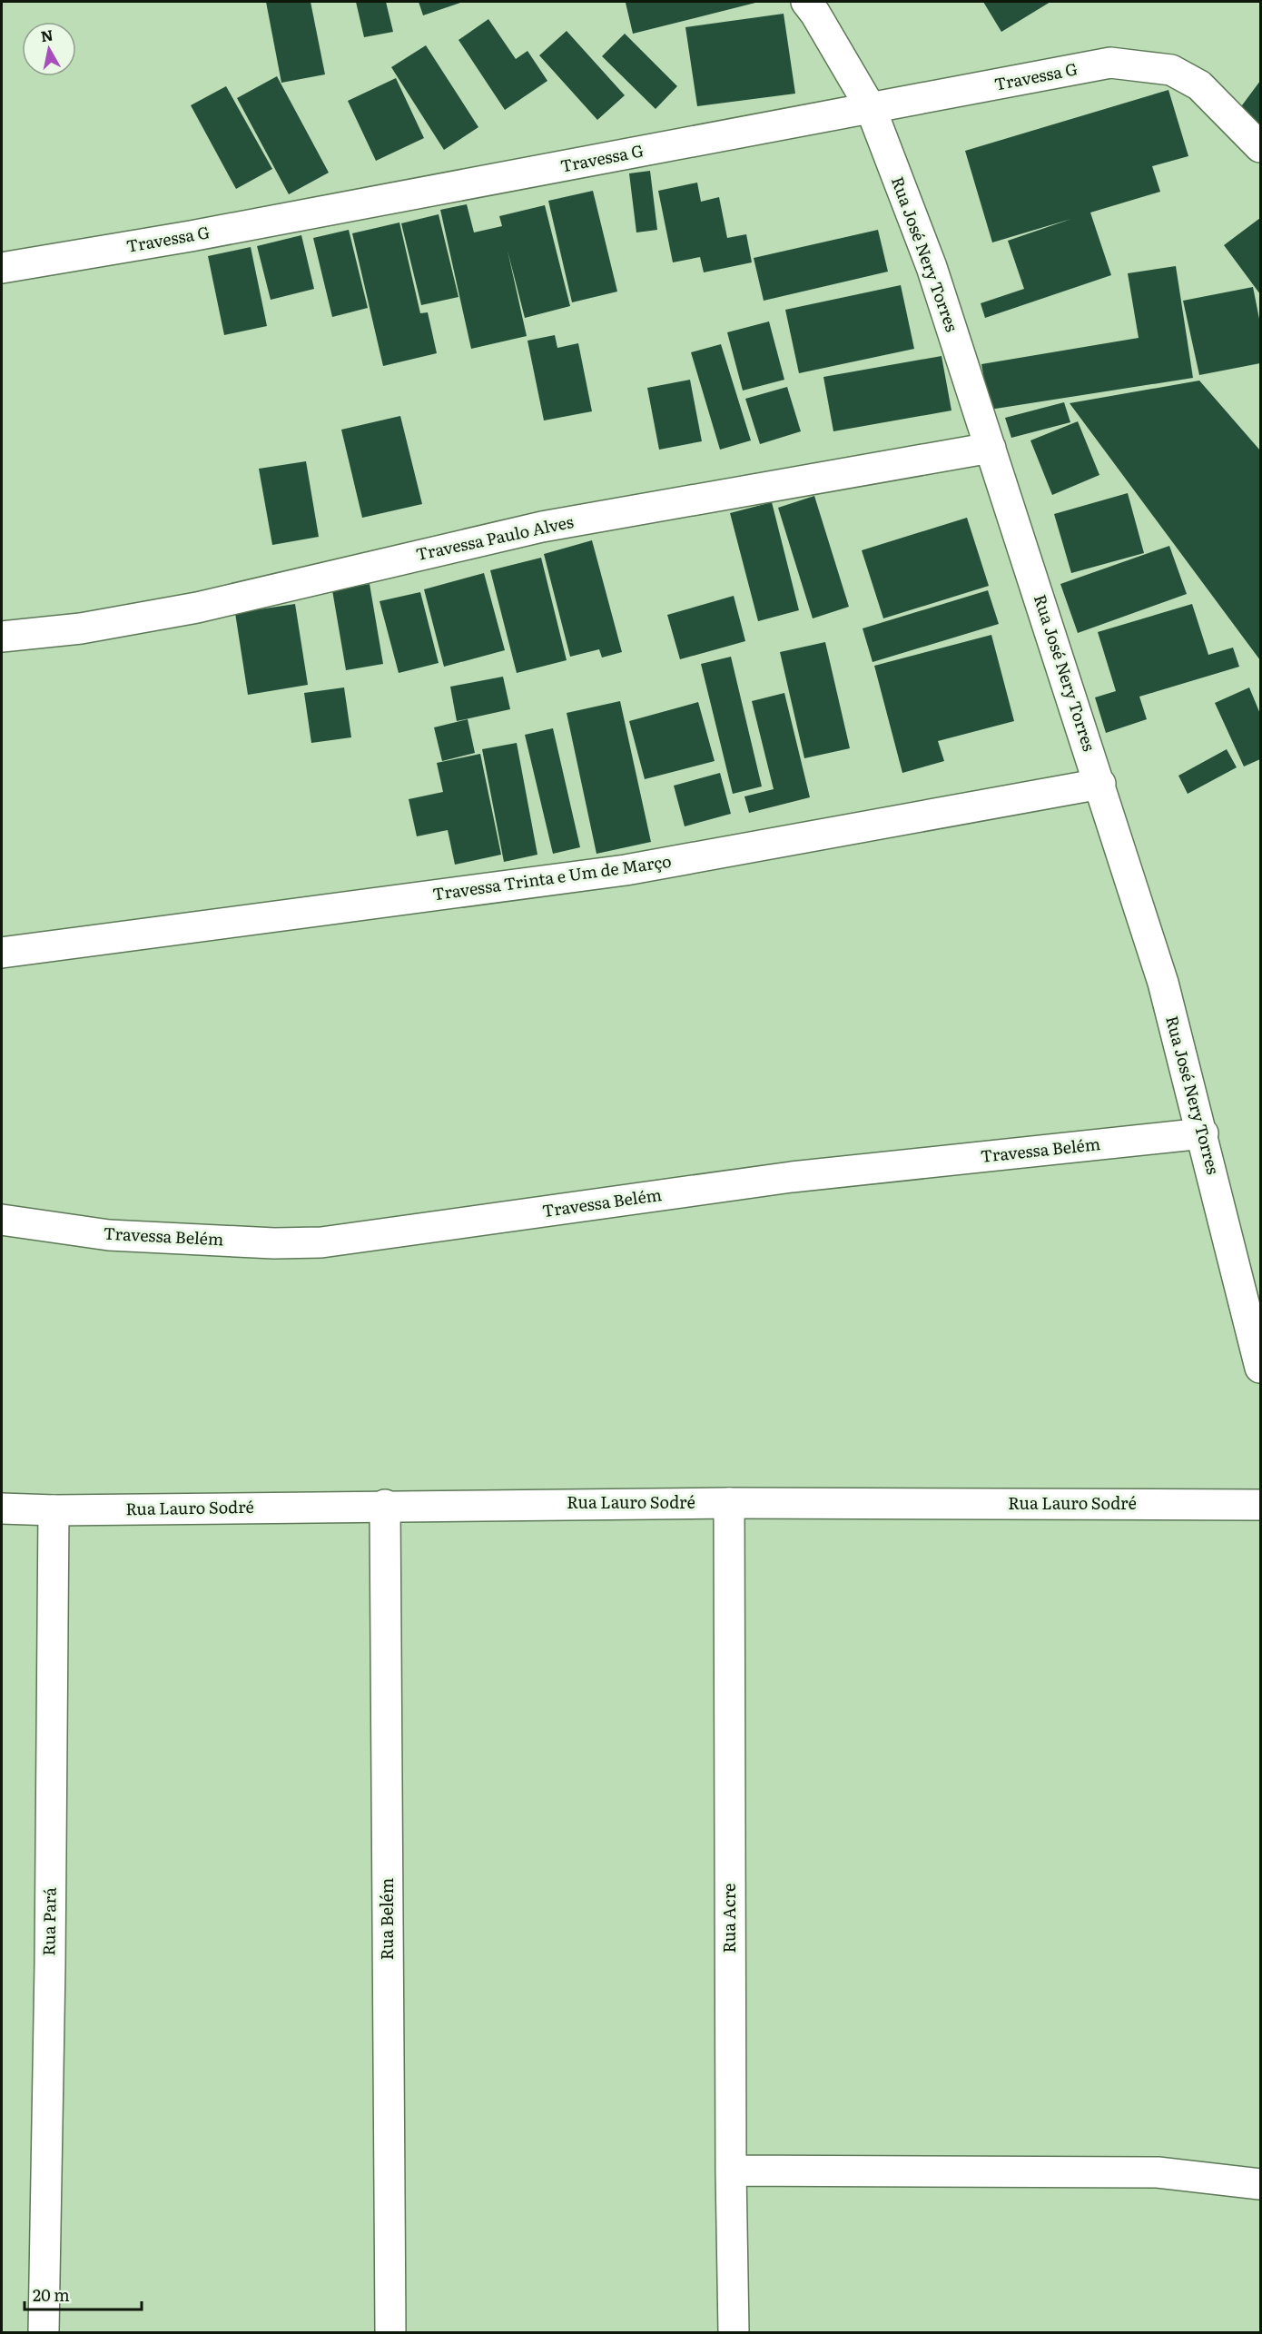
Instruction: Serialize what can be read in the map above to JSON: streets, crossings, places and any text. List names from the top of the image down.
{
  "streets": {
    "street": [
      "Travessa G",
      "Rua José Nery Torres",
      "Travessa Paulo Alves",
      "Travessa Trinta e Um de Março",
      "Travessa Belém",
      "Rua Lauro Sodré",
      "Rua Acre",
      "Rua Belém",
      "Rua Pará"
    ]
  },
  "crossings": [
    ["Travessa G", "Rua José Nery Torres"],
    ["Rua José Nery Torres", "Travessa Paulo Alves"],
    ["Rua José Nery Torres", "Travessa Trinta e Um de Março"],
    ["Rua José Nery Torres", "Travessa Belém"],
    ["Rua Lauro Sodré", "Rua Acre"],
    ["Rua Lauro Sodré", "Rua Belém"],
    ["Rua Lauro Sodré", "Rua Pará"]
  ],
  "scale_bar": "20 m",
  "north": "top"
}
